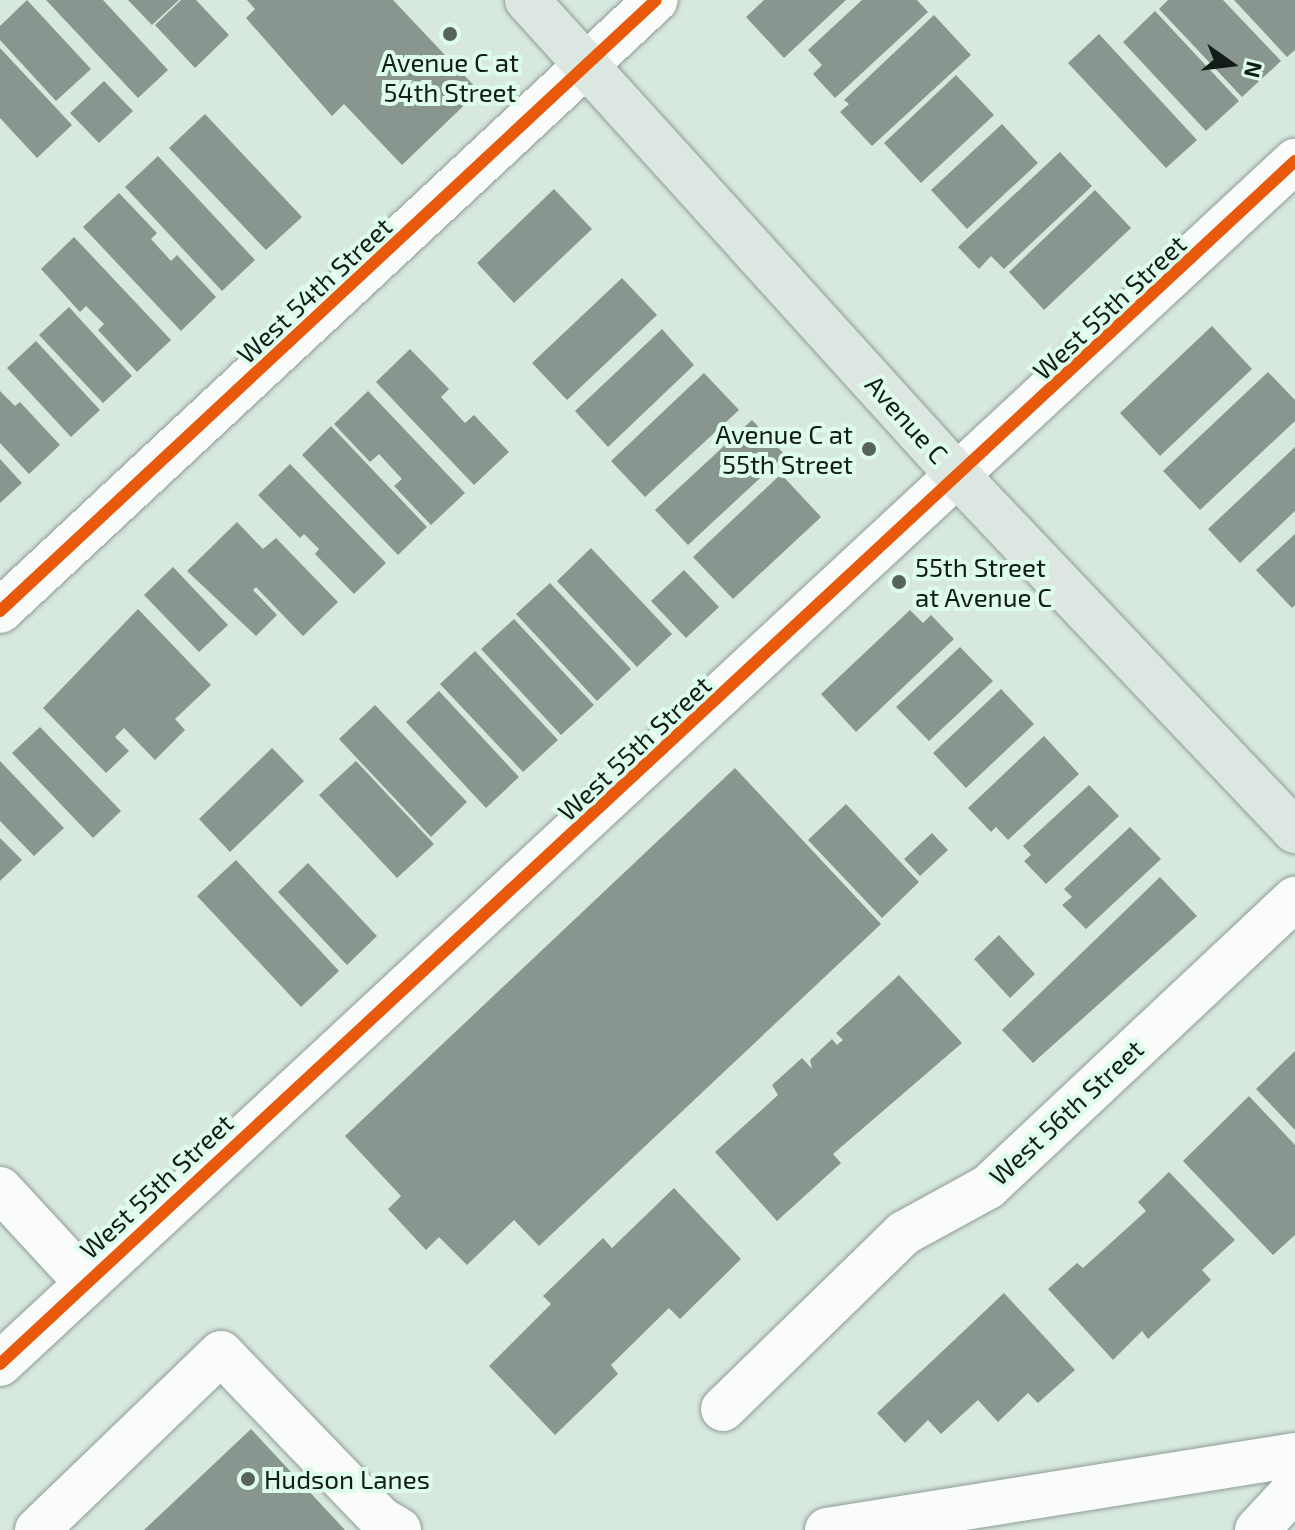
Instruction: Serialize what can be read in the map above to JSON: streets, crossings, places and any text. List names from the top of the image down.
{
  "streets": {
    "main road": ["Avenue C"],
    "street": ["West 54th Street", "West 55th Street", "West 56th Street"]
  },
  "crossings": [
    ["West 54th Street", "Avenue C"],
    ["West 55th Street", "Avenue C"]
  ],
  "places": [
    "Avenue C at 54th Street",
    "Avenue C at 55th Street",
    "55th Street at Avenue C",
    "Hudson Lanes"
  ],
  "north": "right"
}
